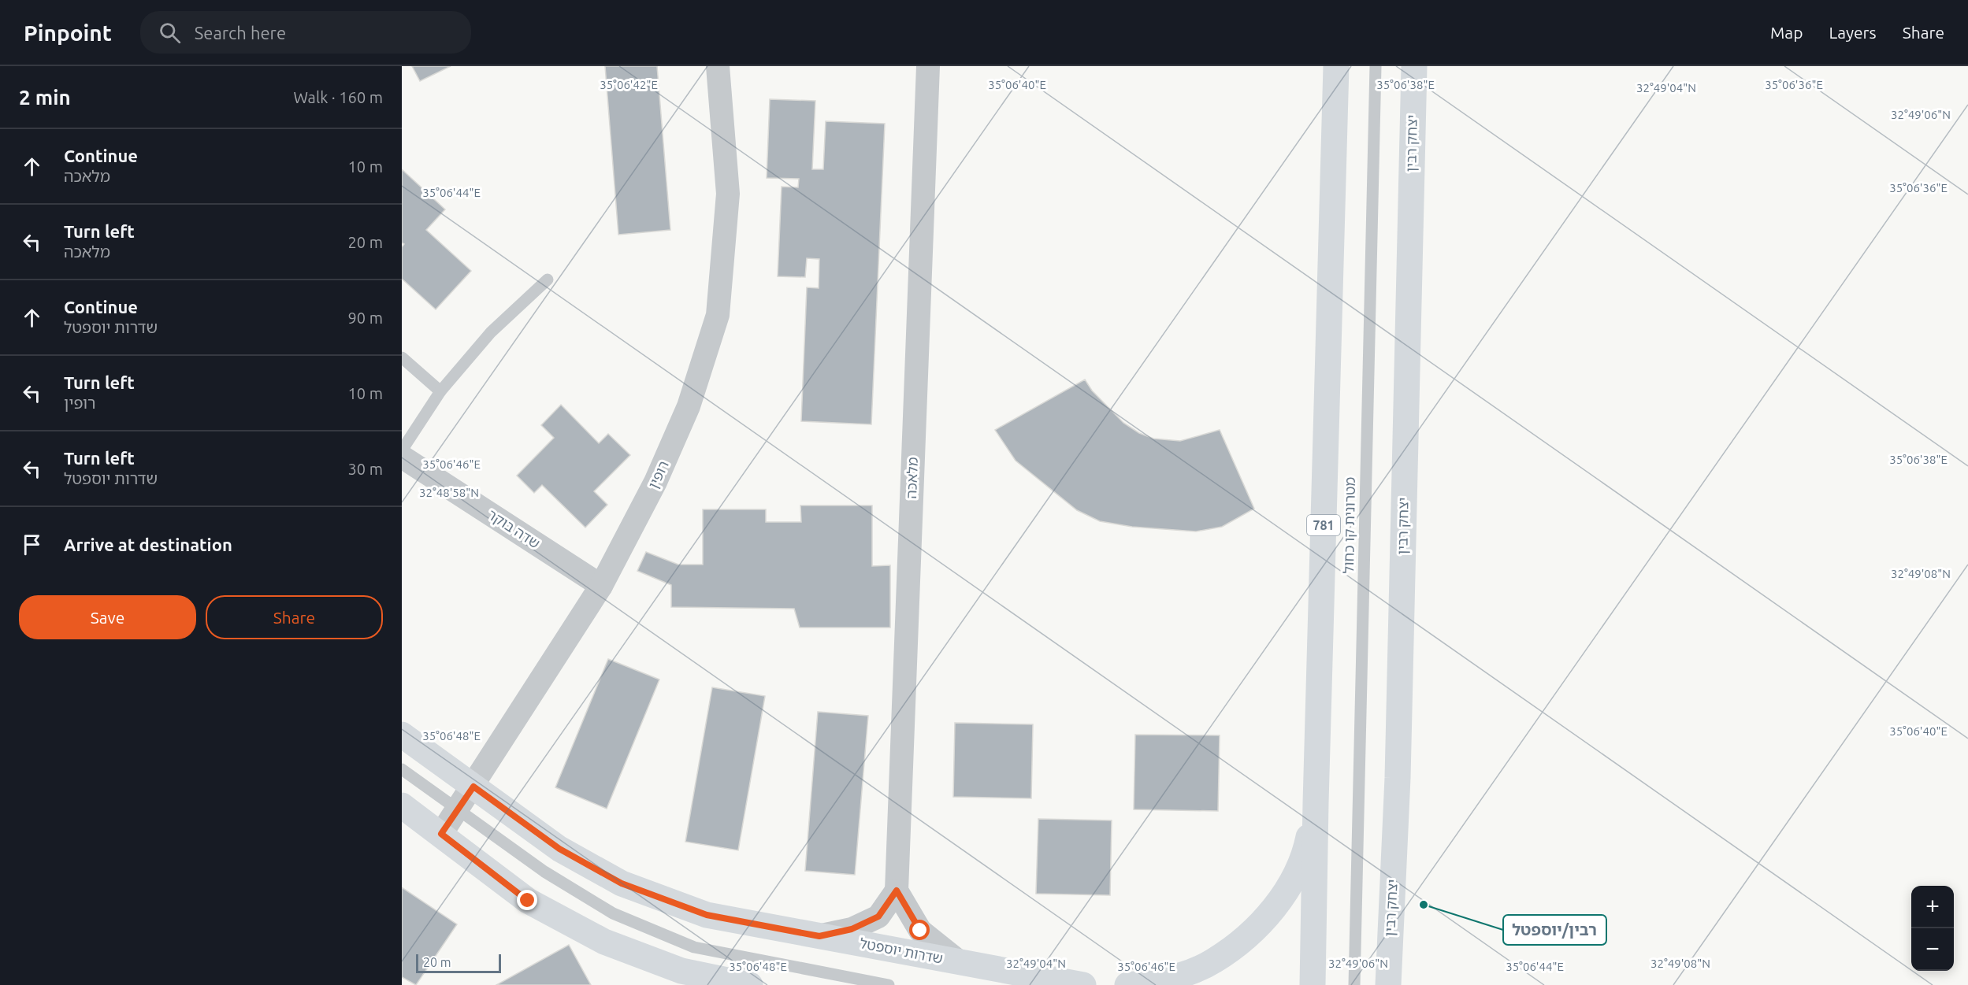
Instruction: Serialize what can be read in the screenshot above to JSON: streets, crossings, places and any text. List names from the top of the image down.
{
  "streets": {
    "main road": ["יצחק רבין", "781", "שדרות יוספטל"],
    "street": ["רופין", "מלאכה", "שדה בוקר"],
    "lane": ["מטרונית קו כחול"]
  },
  "crossings": [
    ["רופין", "שדה בוקר"],
    ["רופין", "שדרות יוספטל"]
  ],
  "places": ["רבין/יוספטל"],
  "scale_bar": "20 m",
  "page": {
    "header": "Pinpoint",
    "search": "Search here",
    "nav": ["Map", "Layers", "Share"],
    "heading": ["2 min", "Walk · 160 m"],
    "list": [
      ["Continue", "מלאכה", "10 m"],
      ["Turn left", "מלאכה", "20 m"],
      ["Continue", "שדרות יוספטל", "90 m"],
      ["Turn left", "רופין", "10 m"],
      ["Turn left", "שדרות יוספטל", "30 m"],
      "Arrive at destination"
    ],
    "buttons": ["Save", "Share"],
    "map_buttons": ["+", "−"],
    "scale": "20 m"
  },
  "coordinates": [
    "35°06'42\"E",
    "35°06'40\"E",
    "35°06'38\"E",
    "35°06'36\"E",
    "32°49'04\"N",
    "32°49'06\"N",
    "35°06'44\"E",
    "35°06'46\"E",
    "32°48'58\"N",
    "32°49'08\"N",
    "35°06'48\"E"
  ]
}
